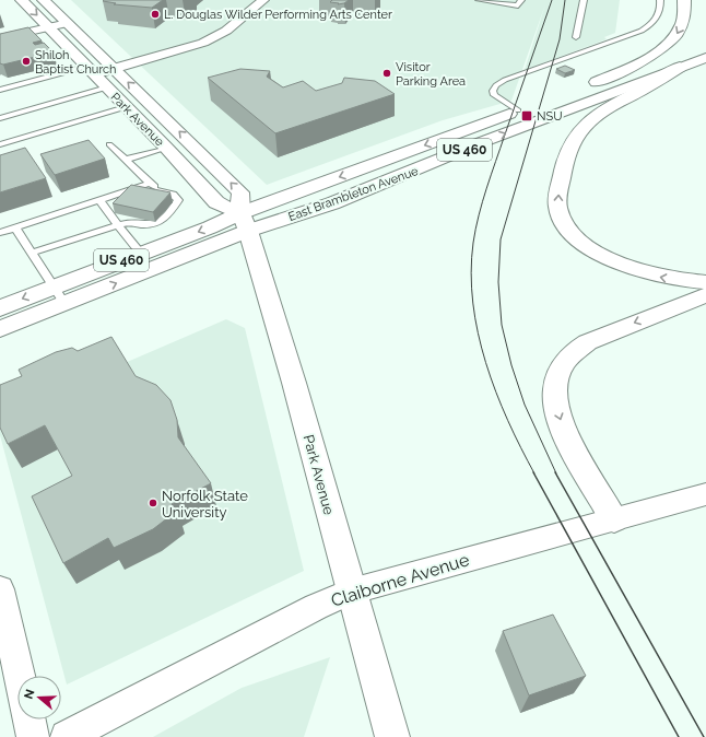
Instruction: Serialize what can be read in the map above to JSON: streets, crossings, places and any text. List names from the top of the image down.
{
  "streets": {
    "main road": ["Park Avenue", "US 460", "East Brambleton Avenue"],
    "street": ["Claiborne Avenue"]
  },
  "crossings": [
    ["Park Avenue", "East Brambleton Avenue"],
    ["Park Avenue", "Claiborne Avenue"]
  ],
  "places": {
    "other": [
      "L. Douglas Wilder Performing Arts Center",
      "Shiloh Baptist Church",
      "Visitor Parking Area",
      "Norfolk State University"
    ],
    "transit": ["NSU"]
  },
  "north": "left"
}
